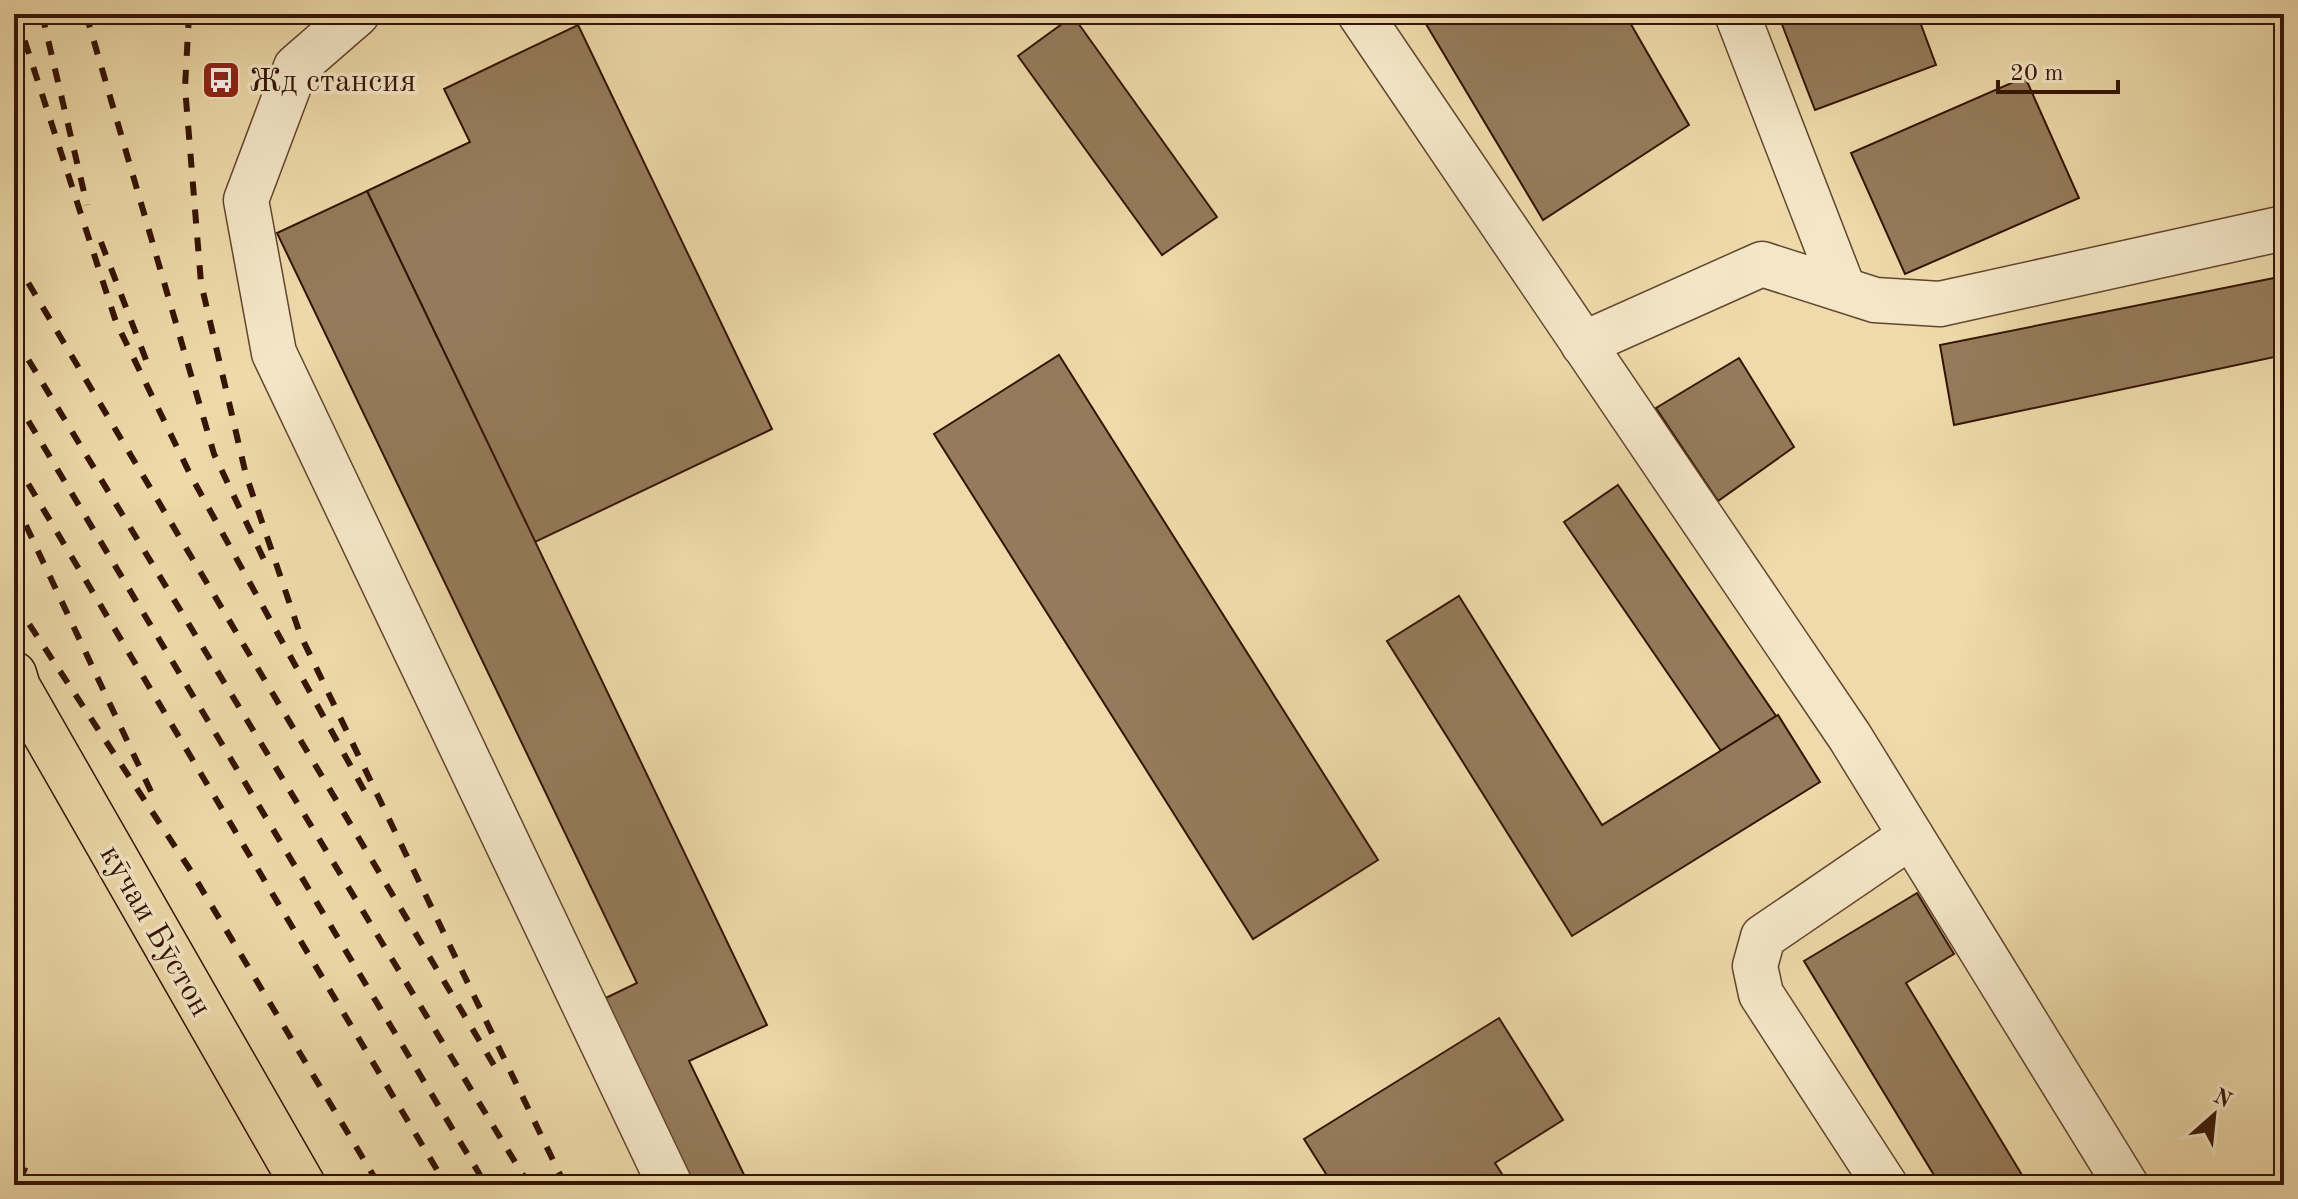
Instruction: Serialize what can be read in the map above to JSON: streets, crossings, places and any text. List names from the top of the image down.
{
  "streets": {
    "main road": ["кӯчаи Бӯстон"]
  },
  "places": {
    "bus stop": ["Жд стансия"]
  },
  "scale_bar": "20 m",
  "north": "top right"
}
